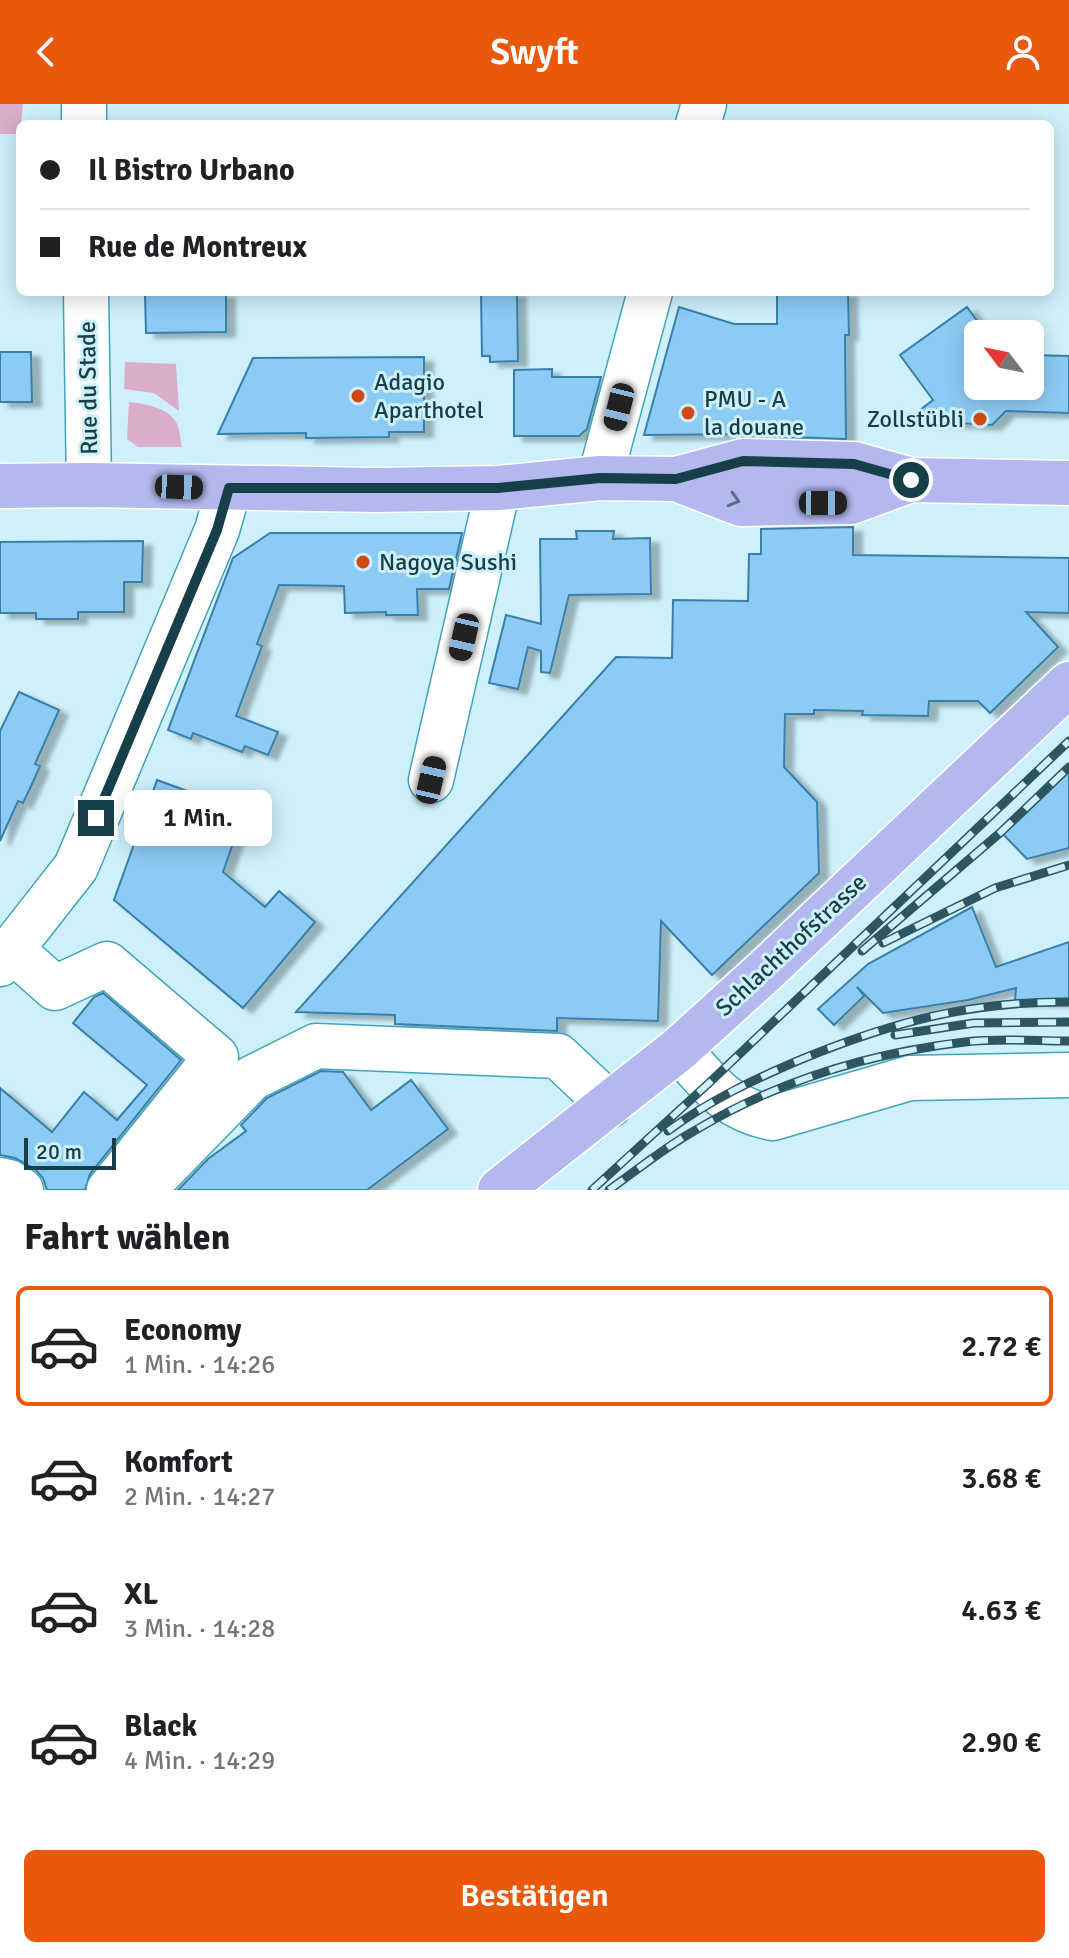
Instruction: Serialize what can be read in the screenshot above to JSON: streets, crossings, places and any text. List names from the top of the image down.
{
  "streets": {
    "main road": ["Schlachthofstrasse"],
    "street": ["Rue du Stade"]
  },
  "places": [
    "Adagio Aparthotel",
    "PMU - A la douane",
    "Zollstübli",
    "Nagoya Sushi"
  ],
  "scale_bar": "20 m",
  "north": "top left",
  "page": {
    "header": "Swyft",
    "banner": ["Il Bistro Urbano", "Rue de Montreux"],
    "bubble": "1 Min.",
    "scale": "20 m",
    "heading": "Fahrt wählen",
    "list": [
      {
        "name": "Economy",
        "note": "1 Min. · 14:26",
        "value": "2.72 €"
      },
      {
        "name": "Komfort",
        "note": "2 Min. · 14:27",
        "value": "3.68 €"
      },
      {
        "name": "XL",
        "note": "3 Min. · 14:28",
        "value": "4.63 €"
      },
      {
        "name": "Black",
        "note": "4 Min. · 14:29",
        "value": "2.90 €"
      }
    ],
    "buttons": "Bestätigen"
  }
}
